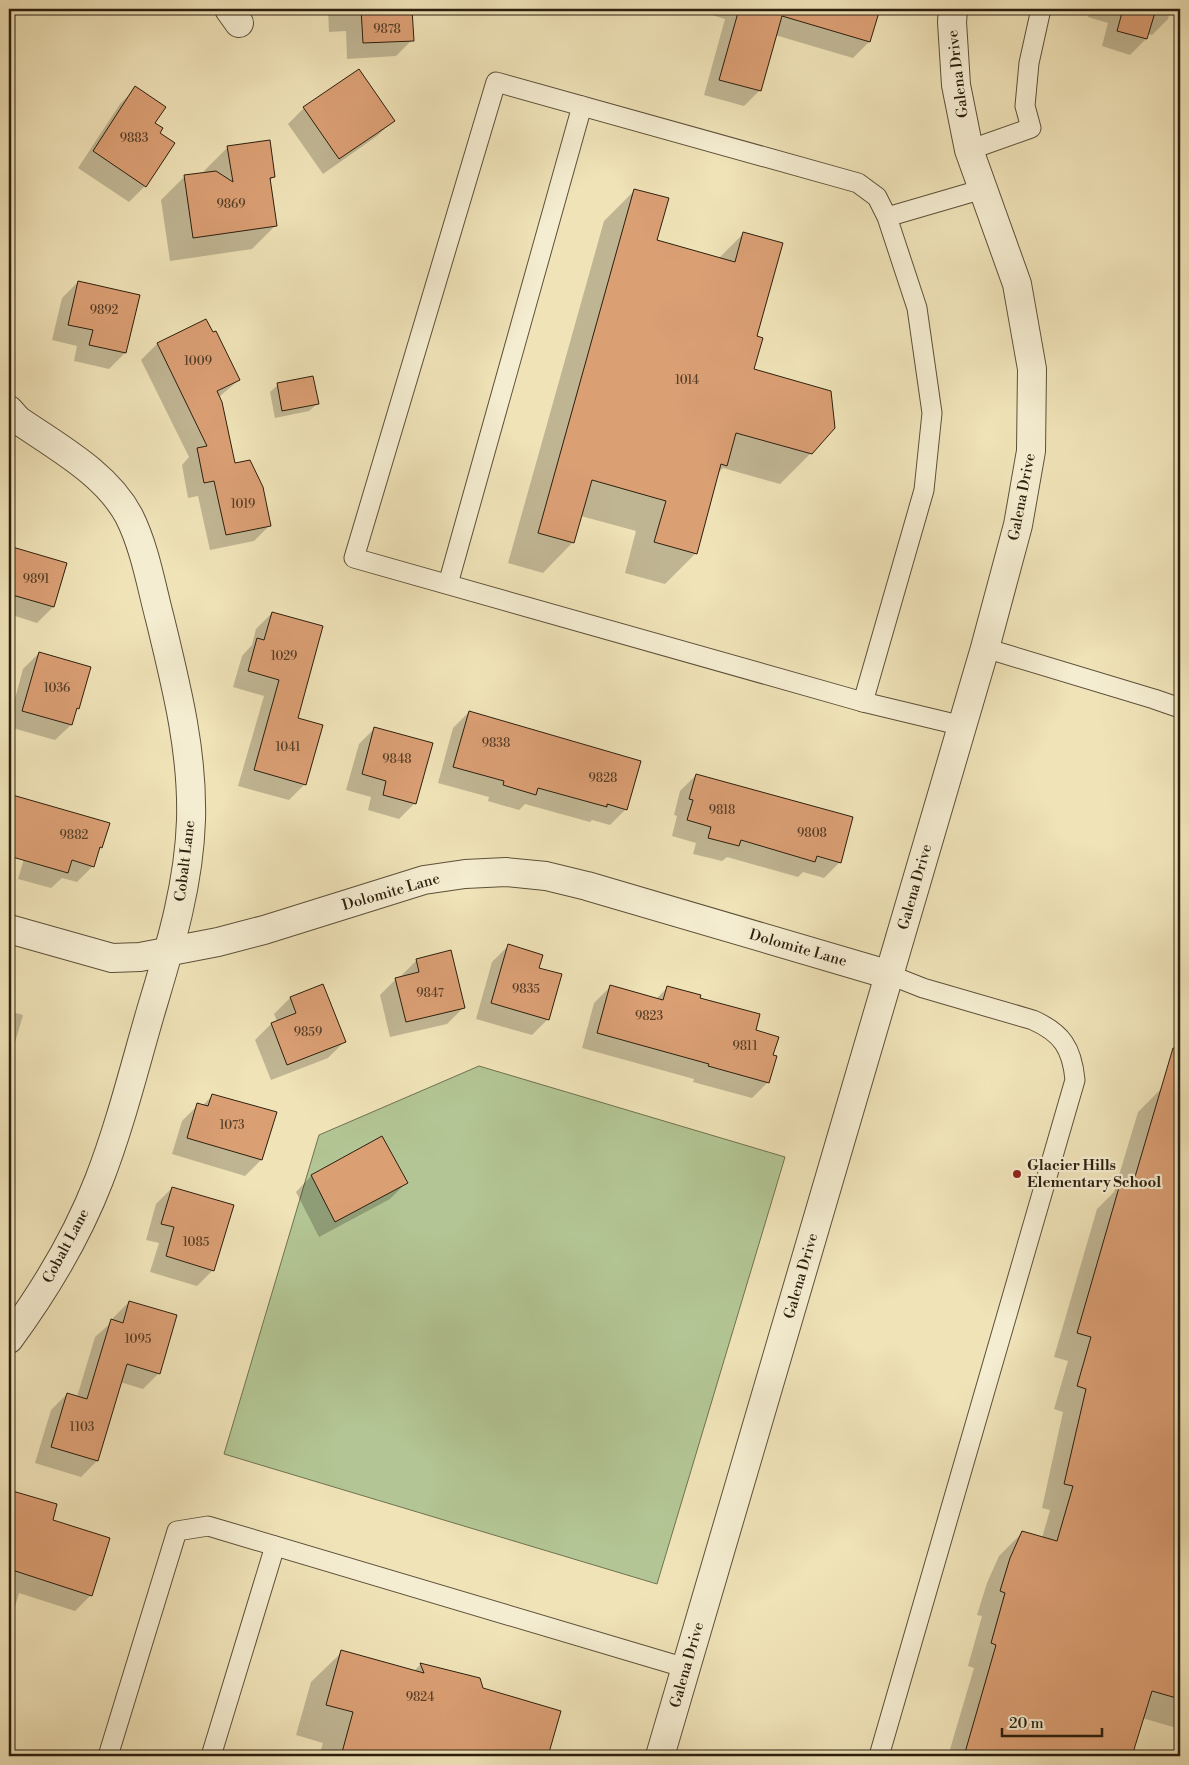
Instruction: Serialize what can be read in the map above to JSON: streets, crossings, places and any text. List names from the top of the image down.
{
  "streets": {
    "street": ["Galena Drive", "Cobalt Lane", "Dolomite Lane"]
  },
  "crossings": [
    ["Galena Drive", "Dolomite Lane"],
    ["Cobalt Lane", "Dolomite Lane"]
  ],
  "places": ["Glacier Hills Elementary School"],
  "house_numbers": [
    "9878",
    "9883",
    "9869",
    "9892",
    "1009",
    "1014",
    "1019",
    "9891",
    "1029",
    "1036",
    "9838",
    "1041",
    "9848",
    "9828",
    "9818",
    "9808",
    "9882",
    "9835",
    "9847",
    "9823",
    "9859",
    "9811",
    "1073",
    "1085",
    "1095",
    "1103",
    "9824"
  ],
  "scale_bar": "20 m"
}
